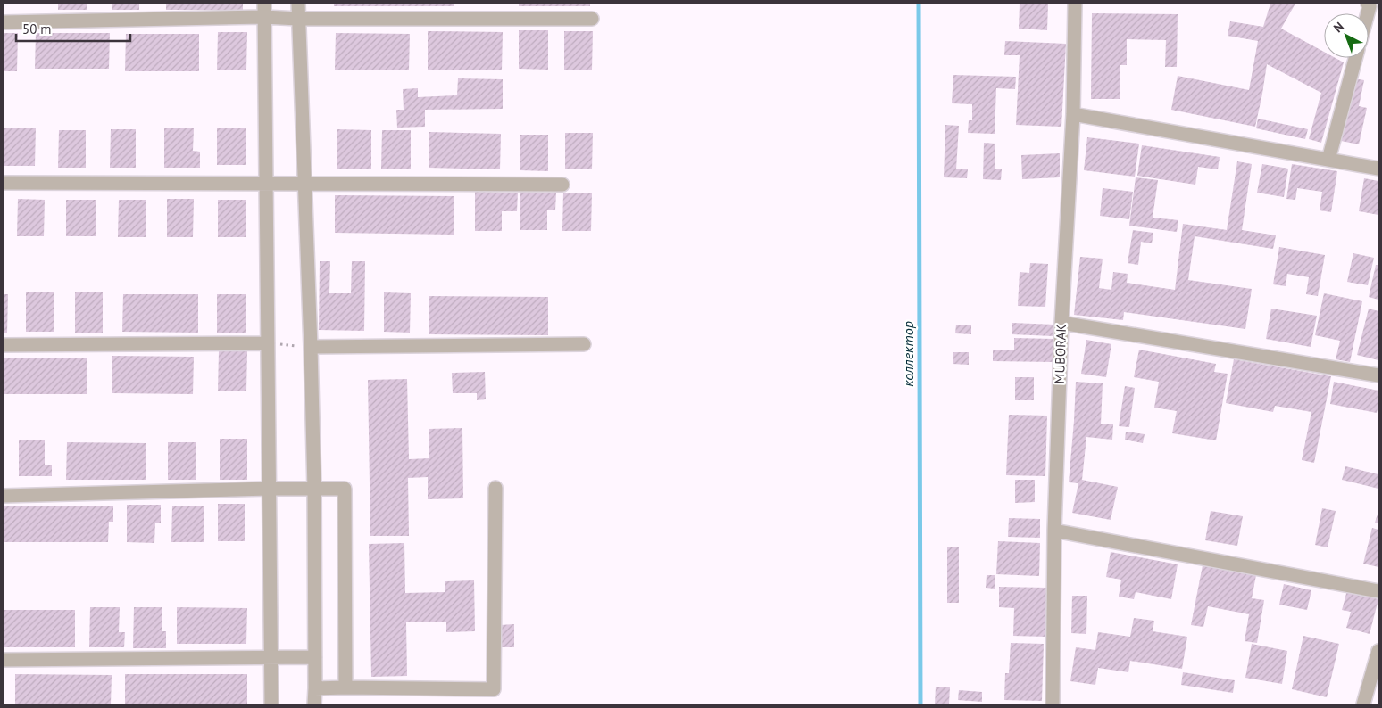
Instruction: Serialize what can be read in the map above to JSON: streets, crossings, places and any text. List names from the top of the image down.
{
  "streets": {
    "street": ["MUBORAK"]
  },
  "water": ["коллектор"],
  "scale_bar": "50 m",
  "north": "top left"
}
